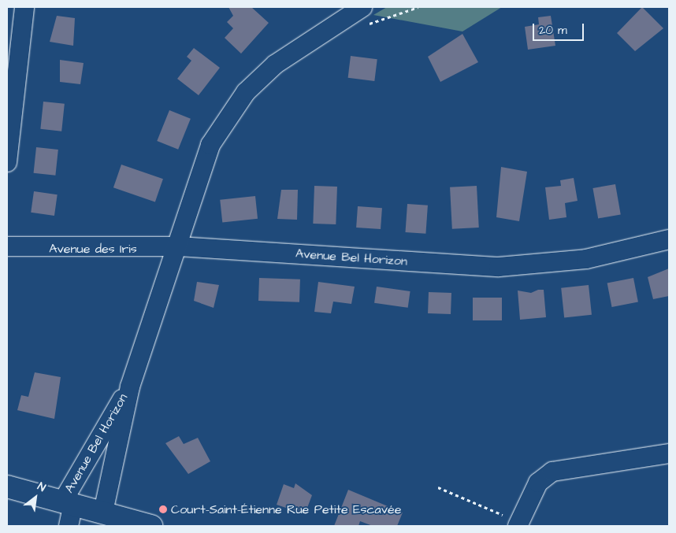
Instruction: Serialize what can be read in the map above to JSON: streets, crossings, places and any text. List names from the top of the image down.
{
  "streets": {
    "street": ["Avenue des Iris", "Avenue Bel Horizon"]
  },
  "crossings": [
    ["Avenue des Iris", "Avenue Bel Horizon"]
  ],
  "places": ["Court-Saint-Étienne Rue Petite Escavée"],
  "scale_bar": "20 m",
  "north": "top right"
}
